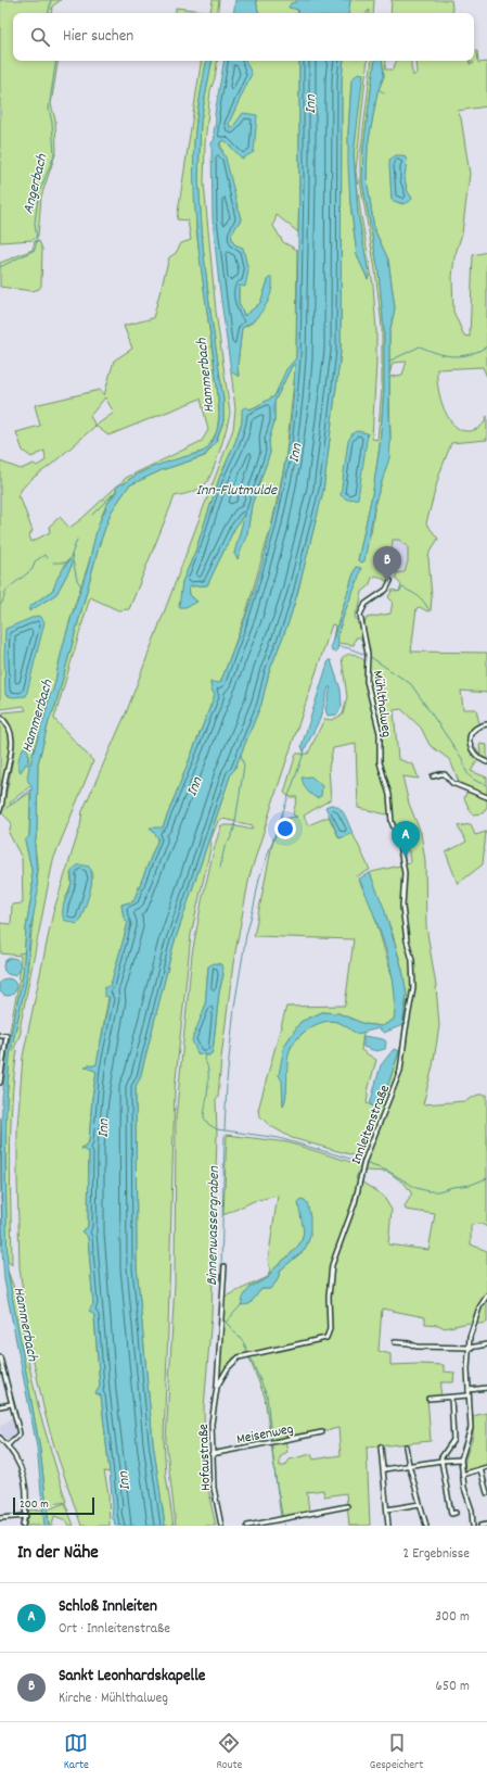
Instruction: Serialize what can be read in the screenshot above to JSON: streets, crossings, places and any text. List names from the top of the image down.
{
  "streets": {
    "street": [
      "Mühlthalweg",
      "Innleitenstraße",
      "Meisenweg",
      "Hofaustraße"
    ]
  },
  "crossings": [
    ["Mühlthalweg", "Innleitenstraße"],
    ["Innleitenstraße", "Hofaustraße"],
    ["Meisenweg", "Hofaustraße"]
  ],
  "water": [
    "Inn",
    "Angerbach",
    "Hammerbach",
    "Inn-Flutmulde",
    "Binnenwassergraben"
  ],
  "scale_bar": "200 m",
  "page": {
    "search": "Hier suchen",
    "pins": ["B", "A"],
    "scale": "200 m",
    "heading": ["In der Nähe", "2 Ergebnisse"],
    "list": [
      {
        "mark": "A",
        "name": "Schloß Innleiten",
        "note": "Ort · Innleitenstraße",
        "value": "300 m"
      },
      {
        "mark": "B",
        "name": "Sankt Leonhardskapelle",
        "note": "Kirche · Mühlthalweg",
        "value": "650 m"
      }
    ],
    "nav": ["Karte", "Route", "Gespeichert"]
  }
}
